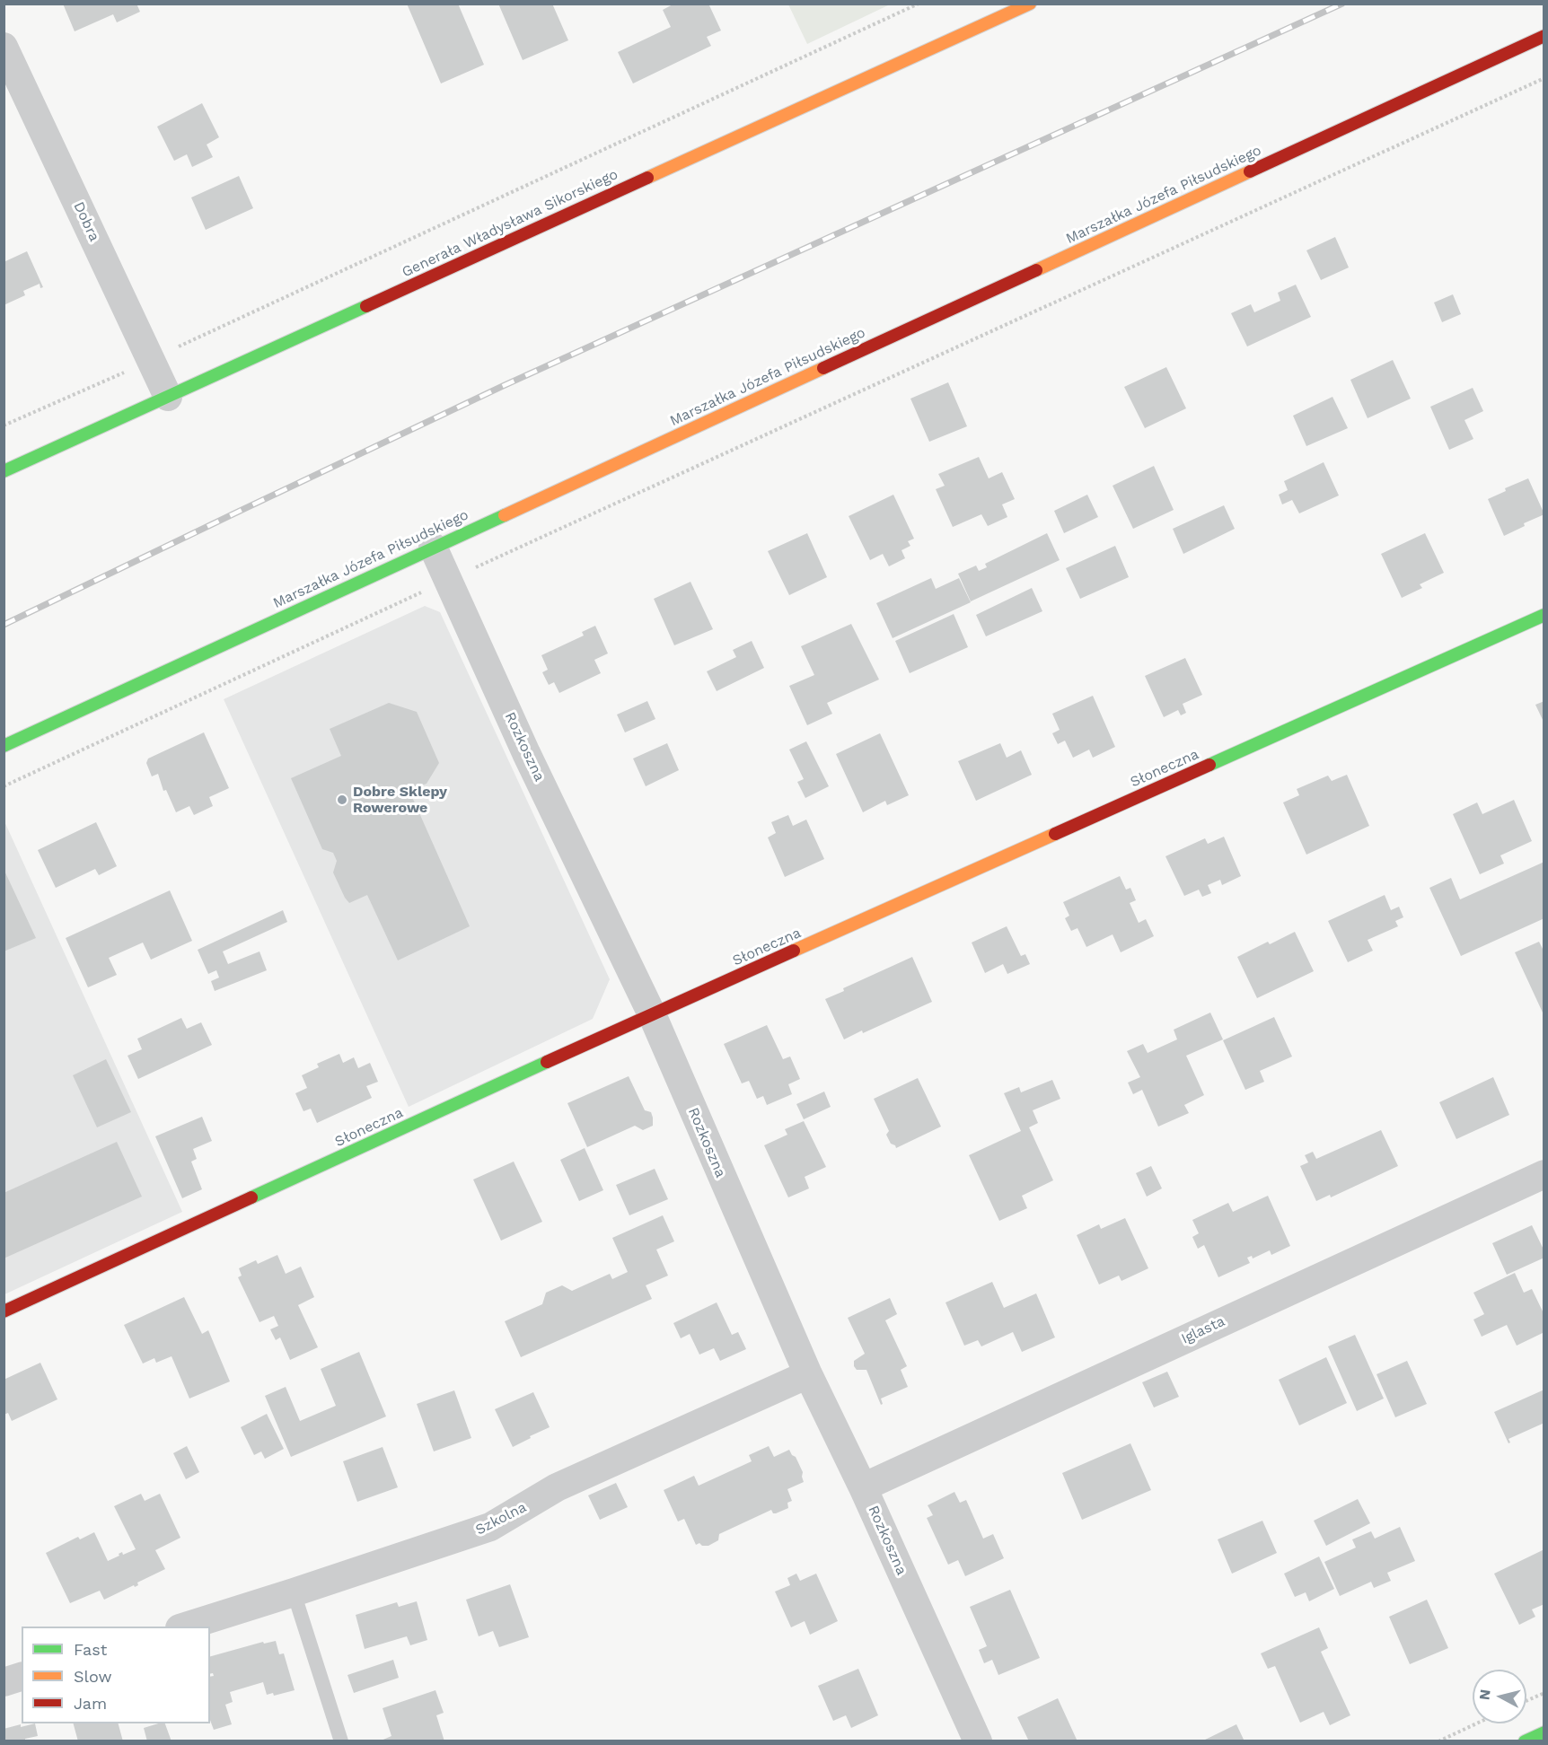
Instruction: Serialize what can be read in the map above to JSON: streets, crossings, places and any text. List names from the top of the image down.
{
  "streets": {
    "main road": ["Marszałka Józefa Piłsudskiego", "Generała Władysława Sikorskiego", "Słoneczna"],
    "street": [
      "Dobra",
      "Rozkoszna",
      "Iglasta",
      "Szkolna"
    ]
  },
  "crossings": [
    ["Marszałka Józefa Piłsudskiego", "Rozkoszna"],
    ["Dobra", "Generała Władysława Sikorskiego"],
    ["Rozkoszna", "Słoneczna"],
    ["Rozkoszna", "Iglasta"],
    ["Rozkoszna", "Szkolna"]
  ],
  "places": ["Dobre Sklepy Rowerowe"],
  "legend": ["Fast", "Slow", "Jam"],
  "north": "left"
}
